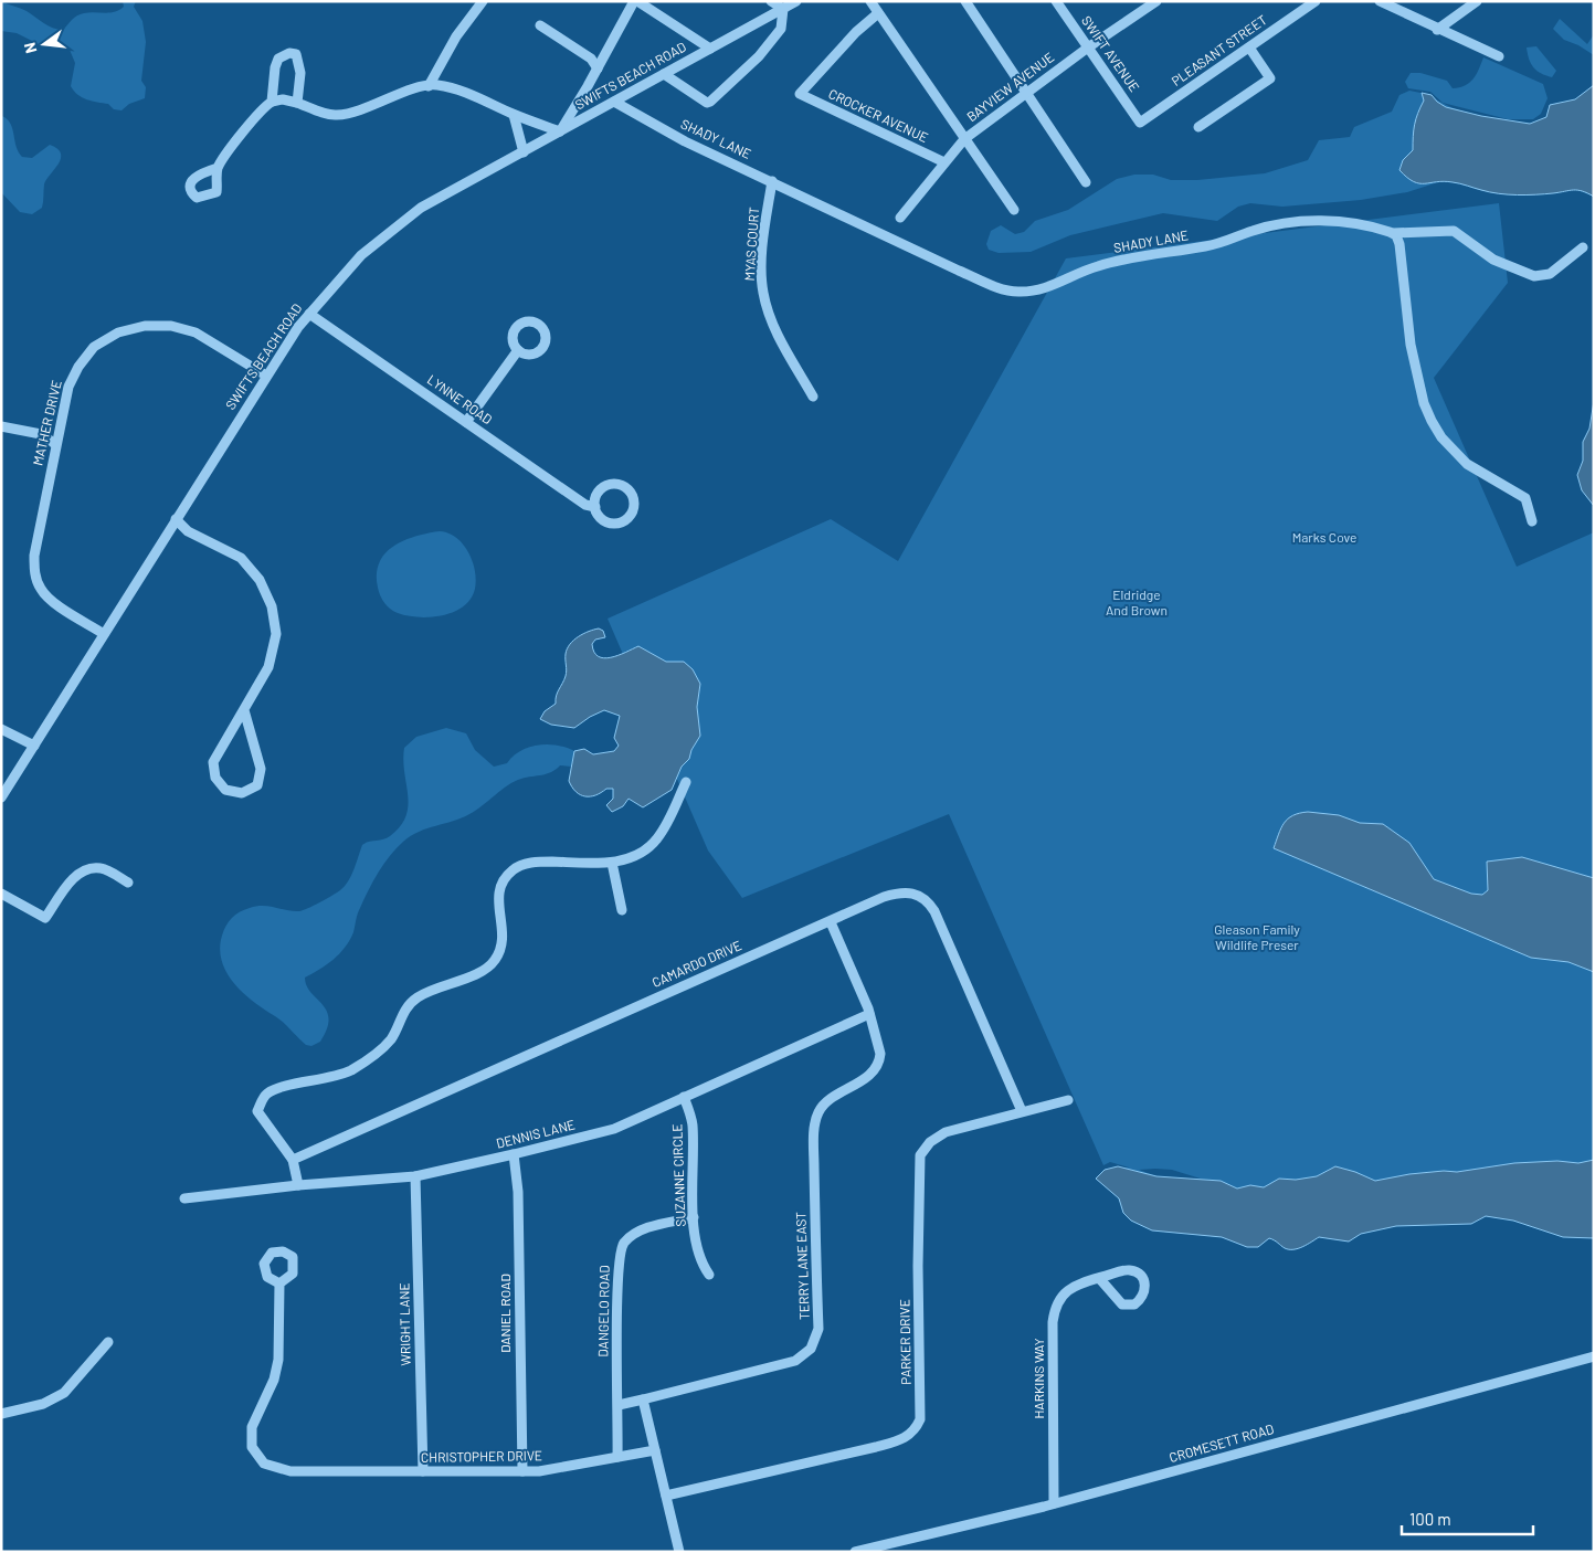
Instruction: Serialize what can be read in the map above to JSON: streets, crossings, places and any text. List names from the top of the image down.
{
  "streets": {
    "street": [
      "PLEASANT STREET",
      "SWIFT AVENUE",
      "SWIFTS BEACH ROAD",
      "BAYVIEW AVENUE",
      "CROCKER AVENUE",
      "SHADY LANE",
      "MYAS COURT",
      "LYNNE ROAD",
      "MATHER DRIVE",
      "CAMARDO DRIVE",
      "DENNIS LANE",
      "SUZANNE CIRCLE",
      "TERRY LANE EAST",
      "DANGELO ROAD",
      "DANIEL ROAD",
      "WRIGHT LANE",
      "PARKER DRIVE",
      "HARKINS WAY",
      "CROMESETT ROAD",
      "CHRISTOPHER DRIVE"
    ]
  },
  "crossings": [
    ["PLEASANT STREET", "SWIFT AVENUE"],
    ["SWIFT AVENUE", "BAYVIEW AVENUE"],
    ["SWIFTS BEACH ROAD", "SHADY LANE"],
    ["SWIFTS BEACH ROAD", "LYNNE ROAD"],
    ["SWIFTS BEACH ROAD", "MATHER DRIVE"],
    ["BAYVIEW AVENUE", "CROCKER AVENUE"],
    ["SHADY LANE", "MYAS COURT"],
    ["CAMARDO DRIVE", "TERRY LANE EAST"],
    ["CAMARDO DRIVE", "PARKER DRIVE"],
    ["DENNIS LANE", "SUZANNE CIRCLE"],
    ["DENNIS LANE", "TERRY LANE EAST"],
    ["DENNIS LANE", "DANIEL ROAD"],
    ["DENNIS LANE", "WRIGHT LANE"],
    ["SUZANNE CIRCLE", "DANGELO ROAD"],
    ["DANGELO ROAD", "CHRISTOPHER DRIVE"],
    ["DANIEL ROAD", "CHRISTOPHER DRIVE"],
    ["WRIGHT LANE", "CHRISTOPHER DRIVE"],
    ["HARKINS WAY", "CROMESETT ROAD"]
  ],
  "parks": ["Marks Cove", "Eldridge And Brown", "Gleason Family Wildlife Preser"],
  "scale_bar": "100 m",
  "north": "left"
}
